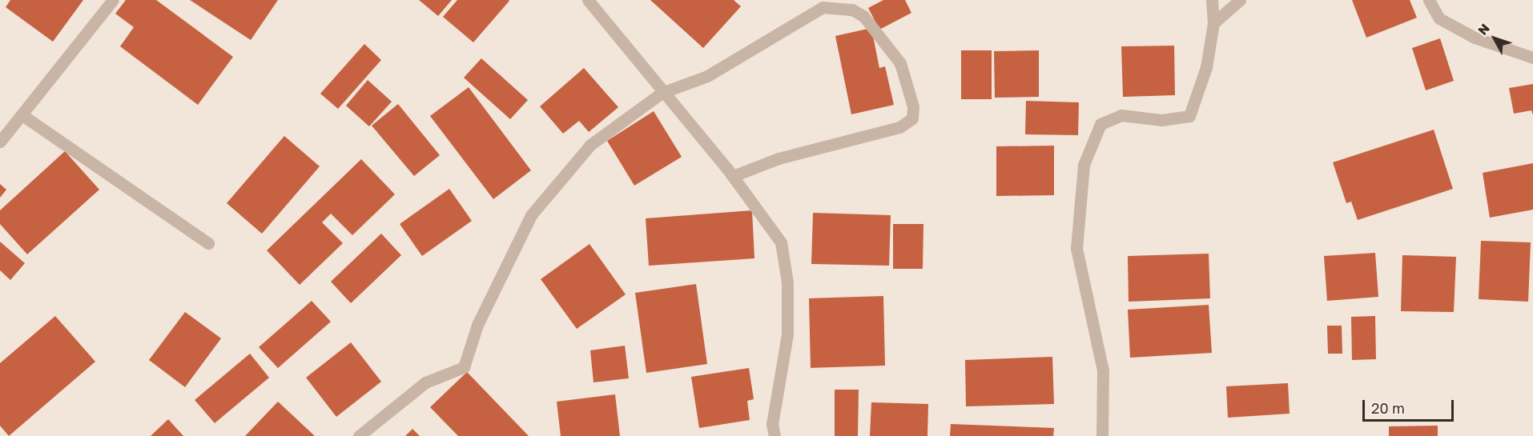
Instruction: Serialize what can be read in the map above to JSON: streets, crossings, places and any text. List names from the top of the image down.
{
  "scale_bar": "20 m",
  "north": "top left"
}
